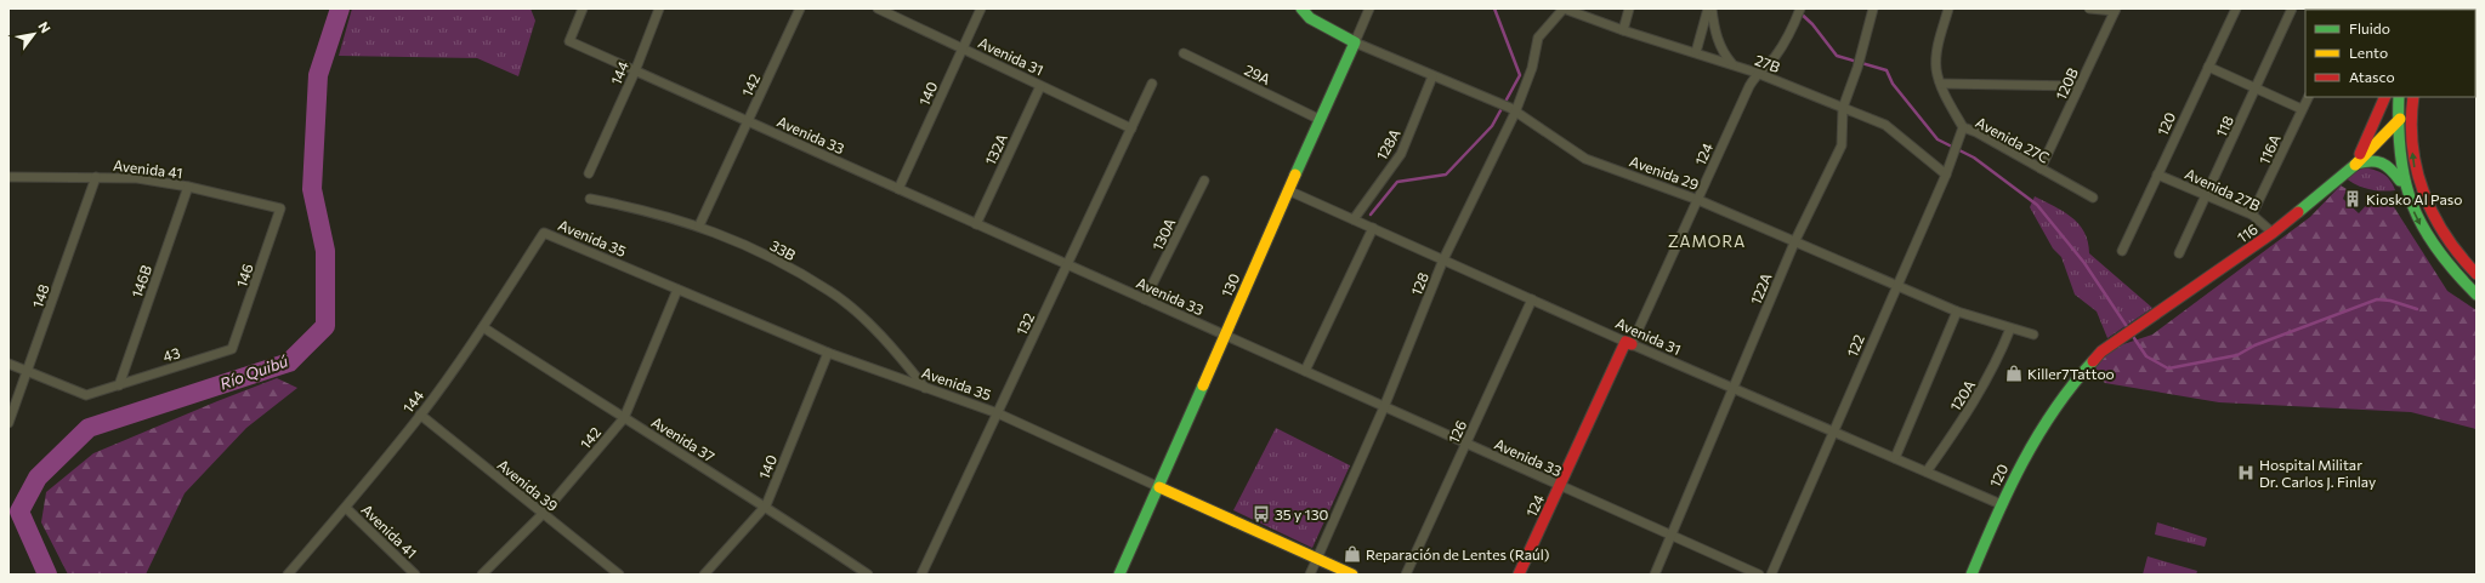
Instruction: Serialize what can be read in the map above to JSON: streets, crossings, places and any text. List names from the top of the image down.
{
  "streets": {
    "street": [
      "Avenida 31",
      "27B",
      "144",
      "29A",
      "120B",
      "142",
      "140",
      "120",
      "118",
      "Avenida 33",
      "Avenida 27C",
      "128A",
      "132A",
      "116A",
      "124",
      "Avenida 41",
      "Avenida 29",
      "Avenida 27B",
      "116",
      "130A",
      "Avenida 35",
      "33B",
      "146",
      "146B",
      "128",
      "130",
      "122A",
      "148",
      "132",
      "122",
      "43",
      "120A",
      "126",
      "Avenida 37",
      "Avenida 39"
    ]
  },
  "crossings": [
    ["Avenida 31", "140"],
    ["Avenida 31", "120"],
    ["Avenida 31", "128A"],
    ["Avenida 31", "132A"],
    ["Avenida 31", "124"],
    ["Avenida 31", "128"],
    ["Avenida 31", "130"],
    ["Avenida 31", "122A"],
    ["Avenida 31", "132"],
    ["Avenida 31", "122"],
    ["Avenida 31", "120A"],
    ["Avenida 31", "126"],
    ["27B", "124"],
    ["27B", "128"],
    ["27B", "122A"],
    ["27B", "122"],
    ["144", "Avenida 33"],
    ["144", "Avenida 41"],
    ["144", "Avenida 35"],
    ["144", "Avenida 37"],
    ["144", "Avenida 39"],
    ["29A", "130"],
    ["120B", "Avenida 27C"],
    ["142", "Avenida 33"],
    ["142", "Avenida 35"],
    ["142", "33B"],
    ["142", "Avenida 37"],
    ["142", "Avenida 39"],
    ["140", "Avenida 33"],
    ["140", "Avenida 35"],
    ["140", "Avenida 37"],
    ["120", "Avenida 27B"],
    ["120", "116"],
    ["118", "Avenida 27B"],
    ["Avenida 33", "132A"],
    ["Avenida 33", "124"],
    ["Avenida 33", "130A"],
    ["Avenida 33", "128"],
    ["Avenida 33", "130"],
    ["Avenida 33", "122A"],
    ["Avenida 33", "132"],
    ["Avenida 33", "126"],
    ["Avenida 27C", "122"],
    ["128A", "Avenida 29"],
    ["116A", "Avenida 27B"],
    ["124", "Avenida 29"],
    ["Avenida 41", "146"],
    ["Avenida 41", "146B"],
    ["Avenida 41", "148"],
    ["Avenida 29", "128"],
    ["Avenida 29", "130"],
    ["Avenida 29", "122A"],
    ["Avenida 29", "122"],
    ["Avenida 29", "120A"],
    ["Avenida 27B", "116"],
    ["Avenida 35", "33B"],
    ["Avenida 35", "128"],
    ["Avenida 35", "130"],
    ["Avenida 35", "132"],
    ["146", "43"],
    ["146B", "43"],
    ["148", "43"]
  ],
  "districts": ["ZAMORA"],
  "water": ["Río Quibú"],
  "places": {
    "building": ["Kiosko Al Paso"],
    "shop": ["Killer7Tattoo", "Reparación de Lentes (Raúl)"],
    "hospital": ["Hospital Militar Dr. Carlos J. Finlay"],
    "bus stop": ["35 y 130"]
  },
  "legend": ["Fluido", "Lento", "Atasco"],
  "north": "top right"
}
